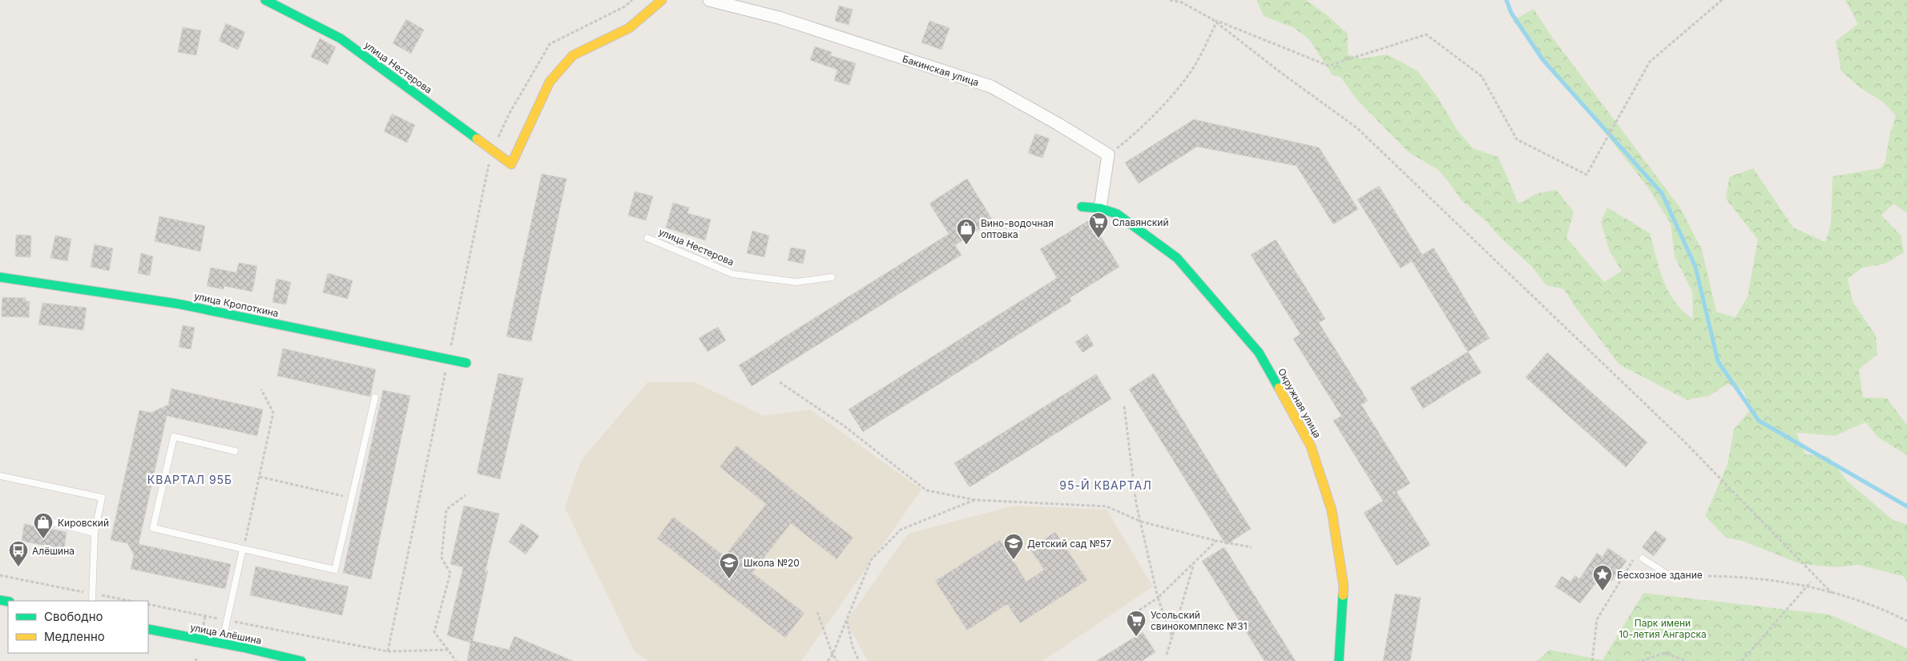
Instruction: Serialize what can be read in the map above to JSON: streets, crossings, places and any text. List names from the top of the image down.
{
  "streets": {
    "street": [
      "улица Нестерова",
      "Бакинская улица",
      "улица Кропоткина",
      "Окружная улица",
      "улица Алёшина"
    ]
  },
  "districts": ["КВАРТАЛ 95Б", "95-Й КВАРТАЛ"],
  "parks": ["Парк имени 10-летия Ангарска"],
  "places": {
    "supermarket": ["Славянский", "Усольский свинокомплекс №31"],
    "shop": ["Вино-водочная оптовка", "Кировский"],
    "school or university": ["Детский сад №57", "Школа №20"],
    "bus stop": ["Алёшина"],
    "place": ["Бесхозное здание"]
  },
  "legend": ["Свободно", "Медленно"]
}
